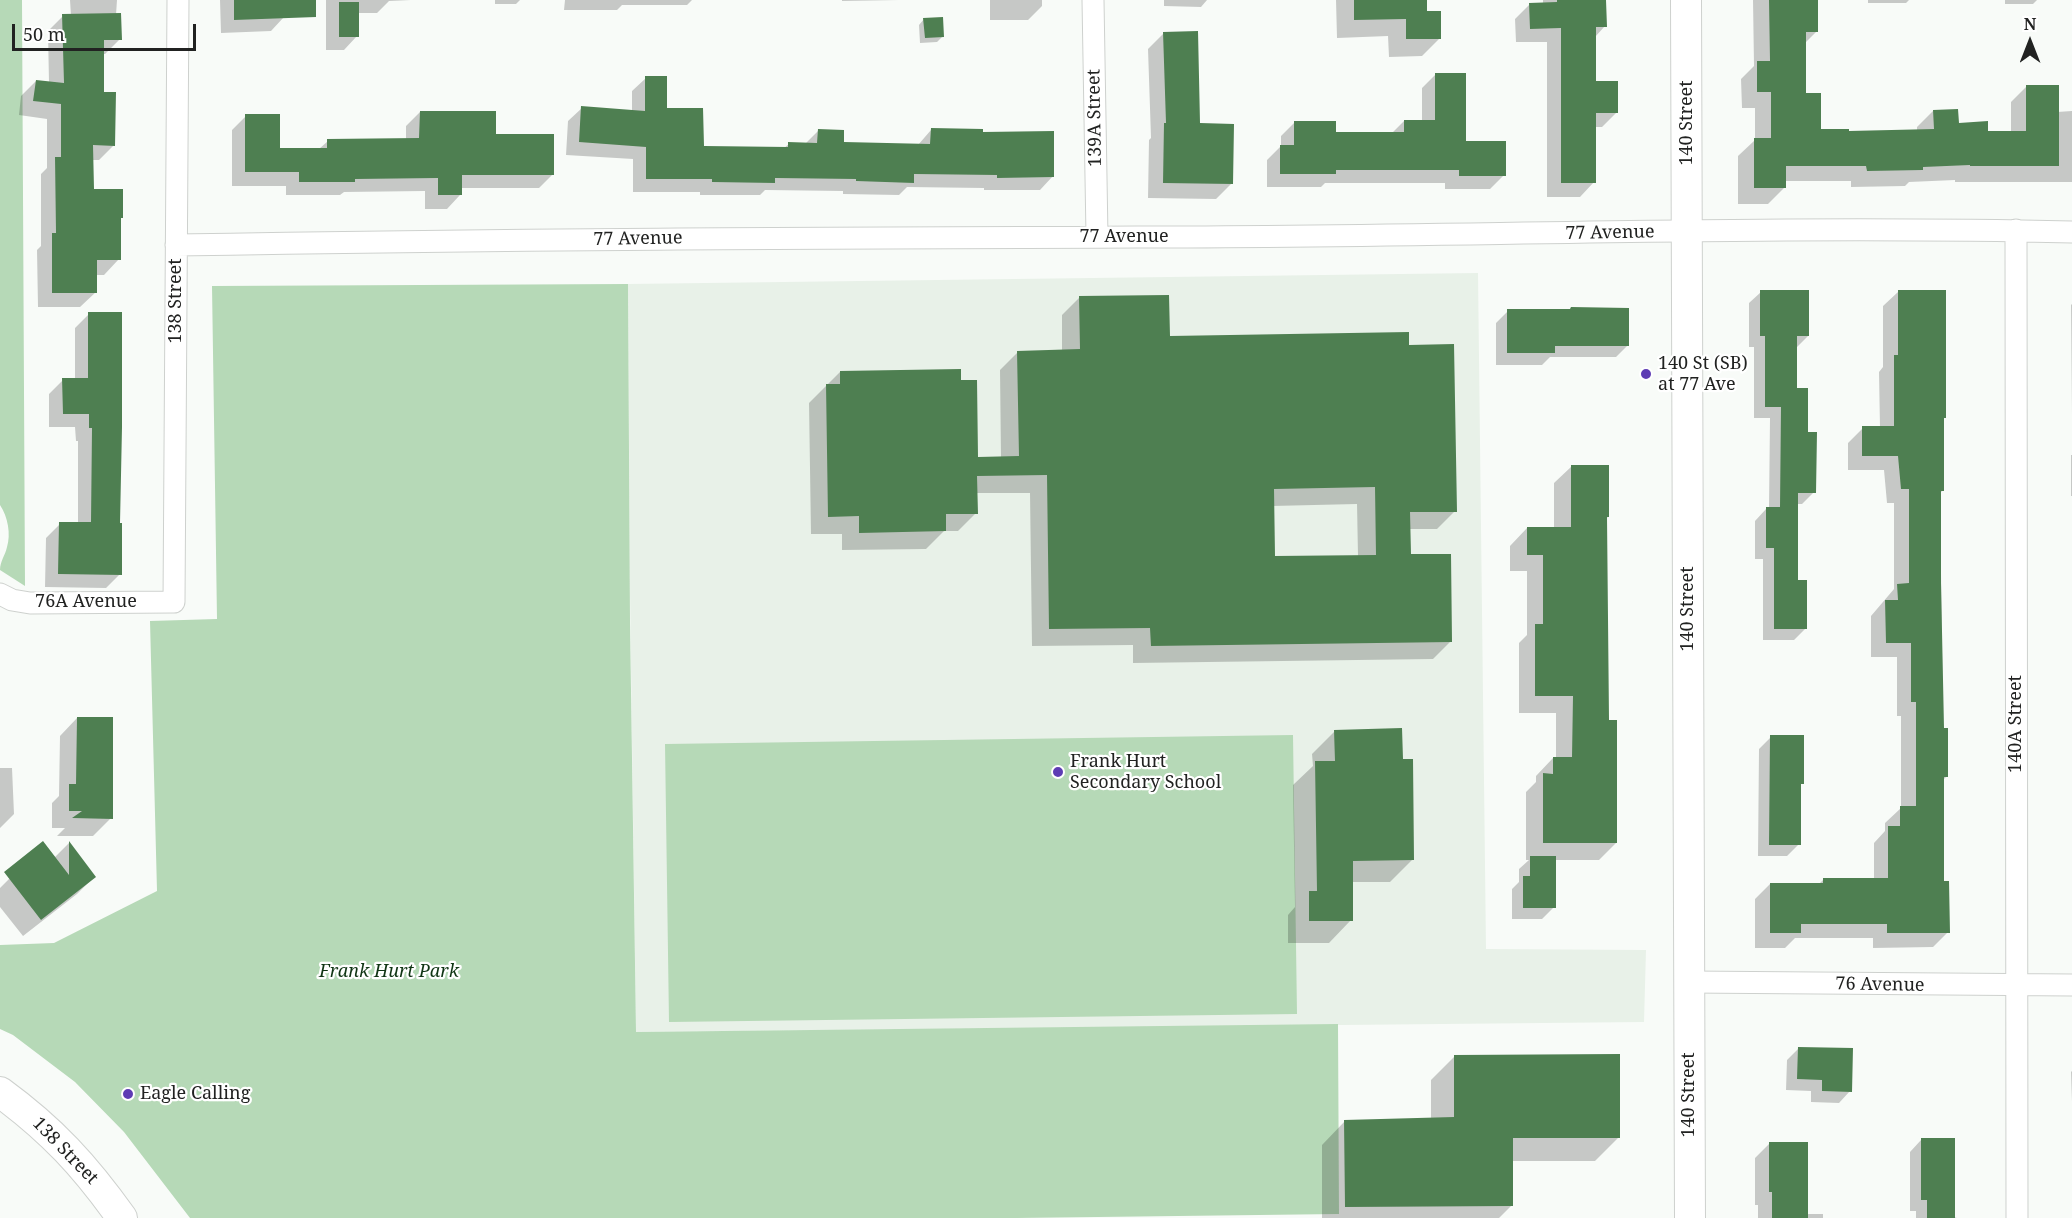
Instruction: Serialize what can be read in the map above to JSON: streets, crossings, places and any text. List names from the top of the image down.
{
  "streets": {
    "main road": ["140 Street", "138 Street"],
    "street": [
      "139A Street",
      "77 Avenue",
      "76A Avenue",
      "140A Street",
      "76 Avenue"
    ]
  },
  "crossings": [
    ["139A Street", "77 Avenue"],
    ["140 Street", "77 Avenue"],
    ["140 Street", "76 Avenue"],
    ["77 Avenue", "138 Street"],
    ["77 Avenue", "140A Street"],
    ["138 Street", "76A Avenue"],
    ["140A Street", "76 Avenue"]
  ],
  "parks": ["Frank Hurt Park"],
  "places": ["140 St (SB) at 77 Ave", "Frank Hurt Secondary School", "Eagle Calling"],
  "scale_bar": "50 m",
  "north": "top"
}
